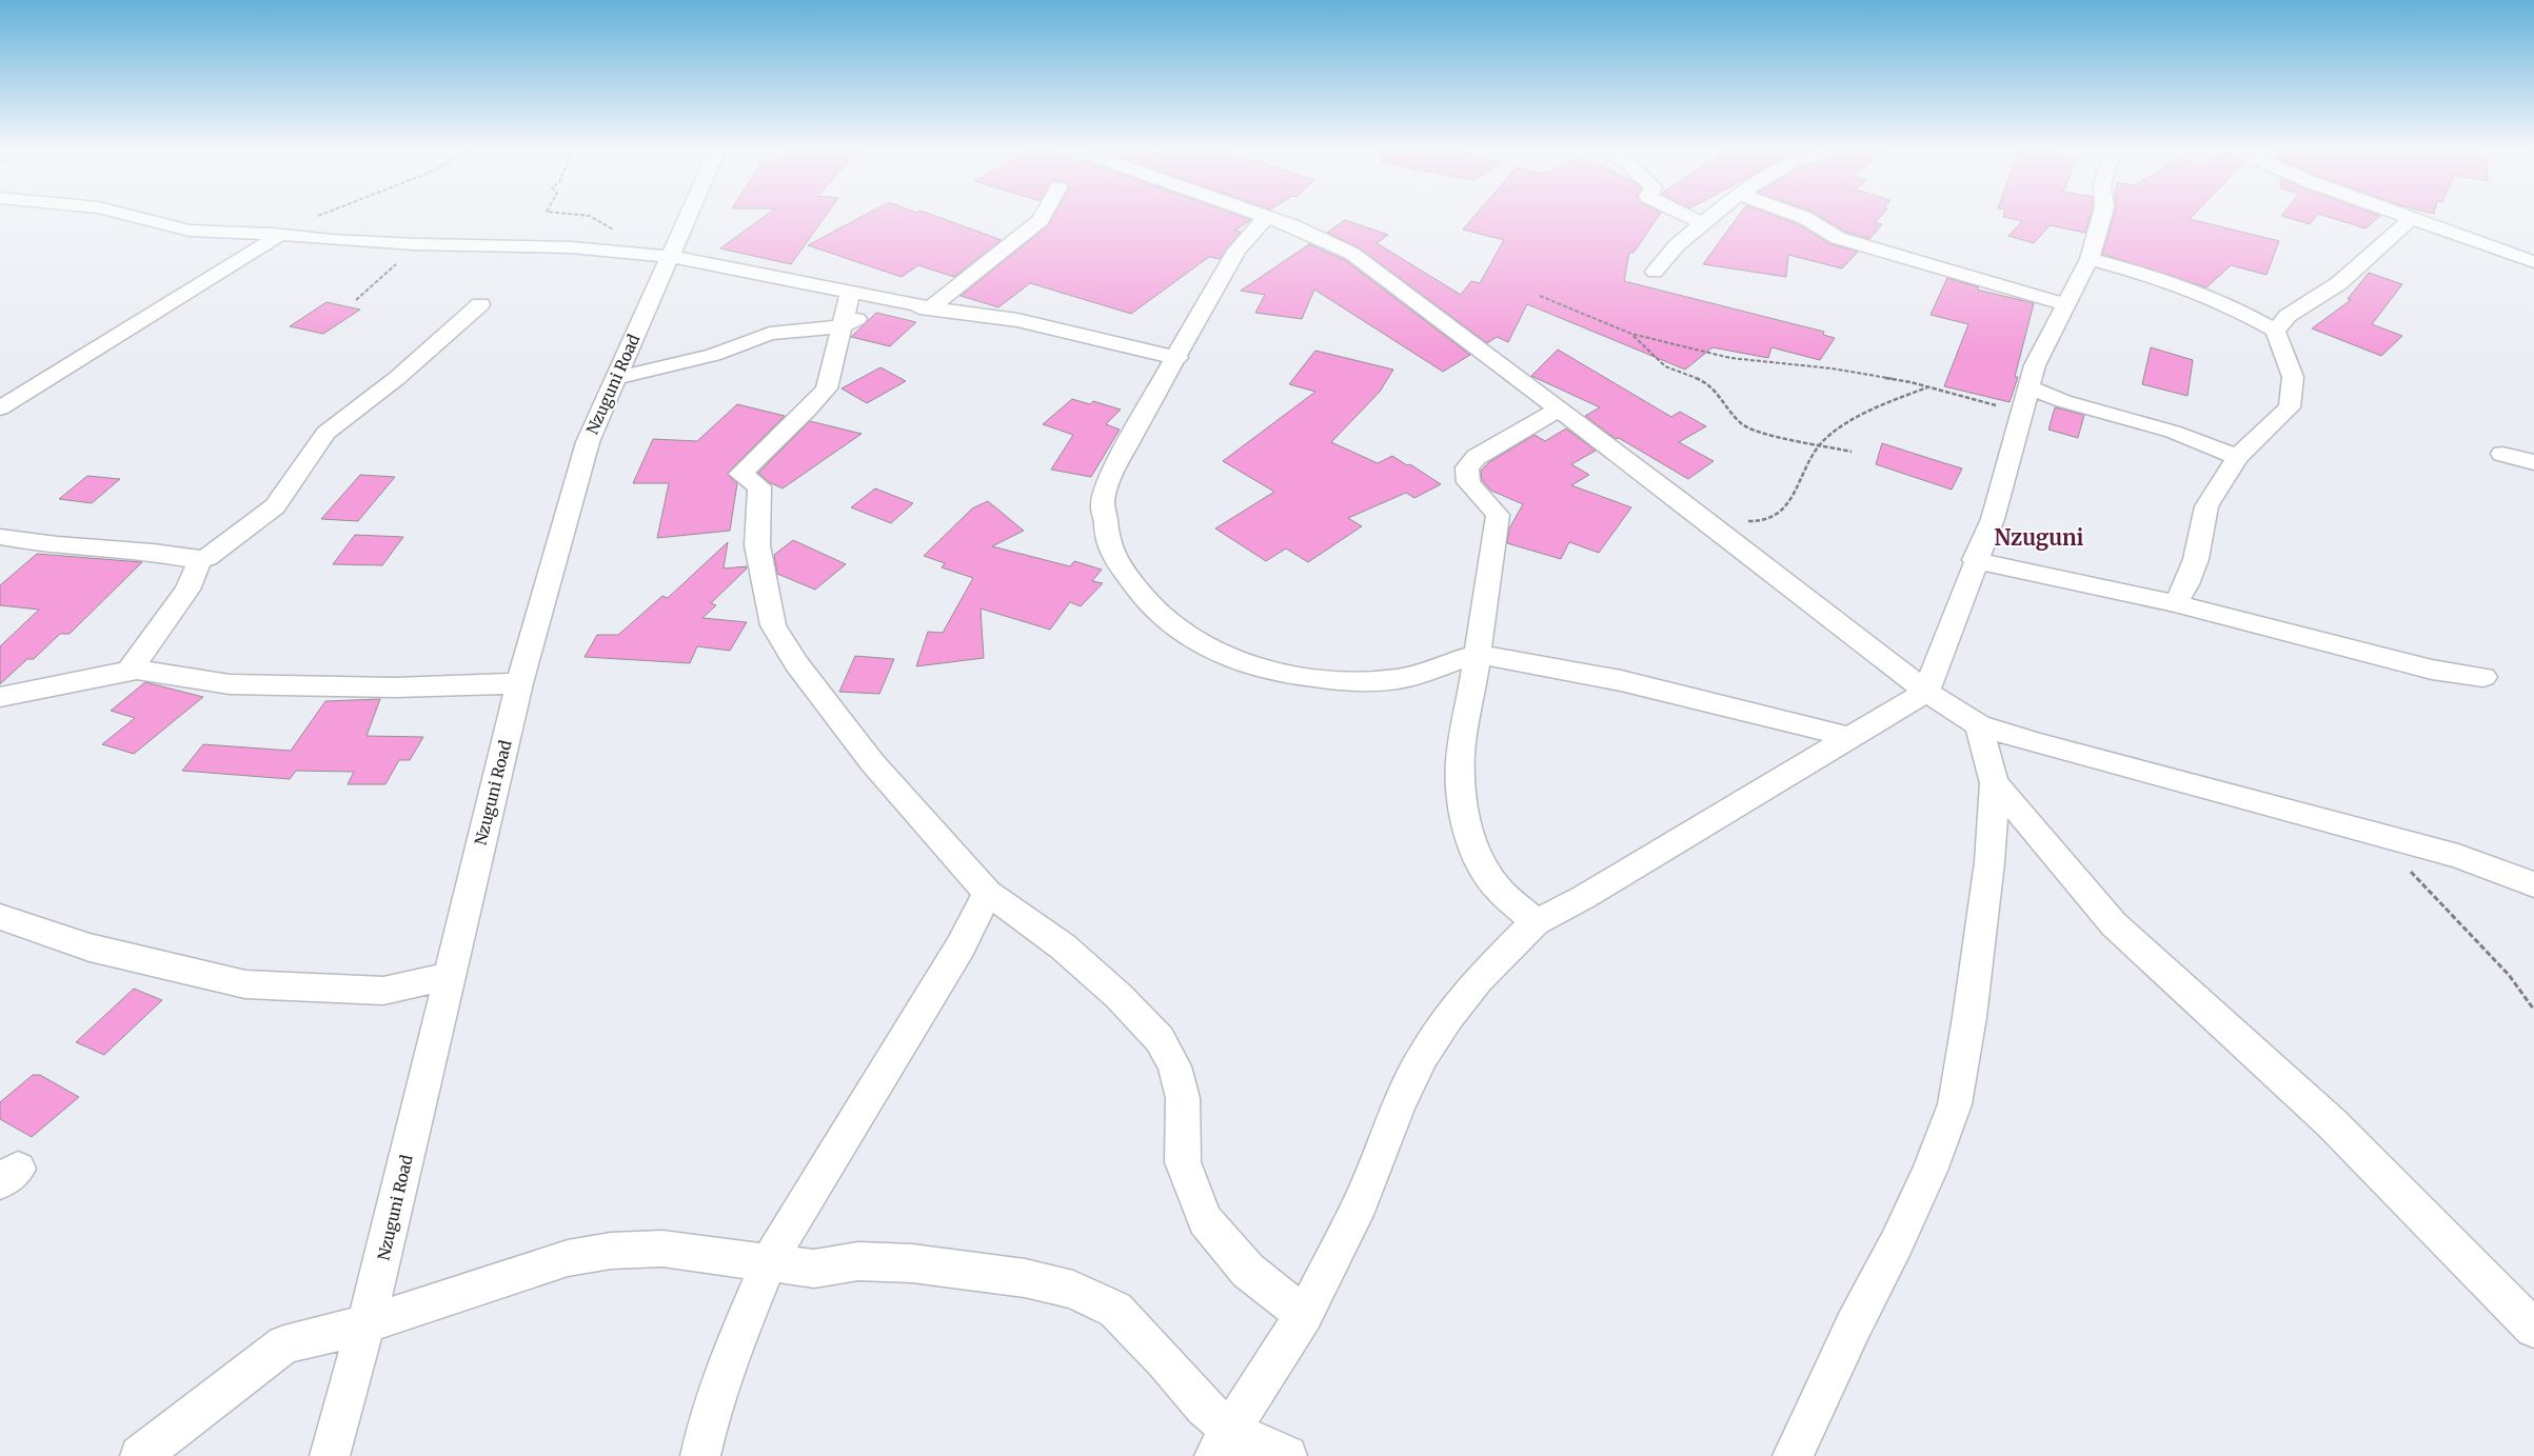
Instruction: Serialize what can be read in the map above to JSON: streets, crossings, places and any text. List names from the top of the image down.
{
  "streets": {
    "street": ["Nzuguni Road"]
  },
  "districts": ["Nzuguni"]
}
